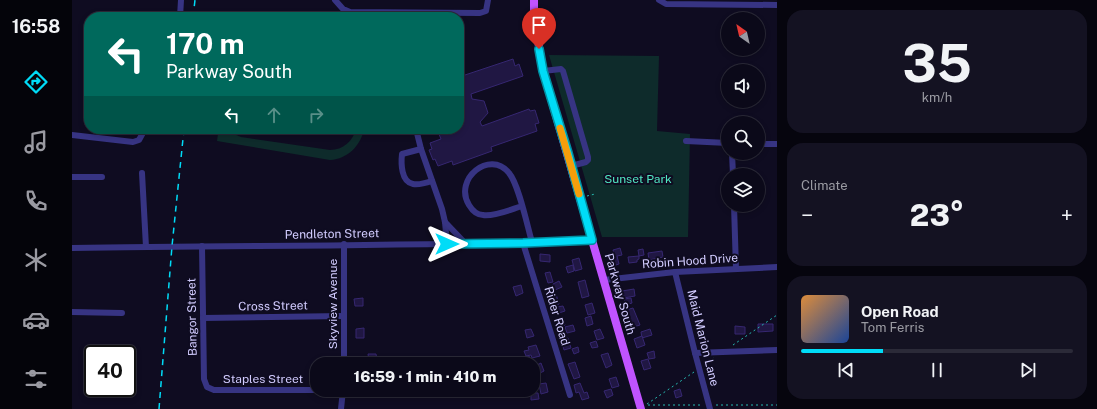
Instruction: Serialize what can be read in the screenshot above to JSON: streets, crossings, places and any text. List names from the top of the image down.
{
  "streets": {
    "main road": ["Parkway South"],
    "street": [
      "Pendleton Street",
      "Robin Hood Drive",
      "Skyview Avenue",
      "Cross Street",
      "Rider Road",
      "Bangor Street",
      "Maid Marion Lane",
      "Staples Street"
    ]
  },
  "crossings": [
    ["Pendleton Street", "Parkway South"],
    ["Pendleton Street", "Skyview Avenue"],
    ["Pendleton Street", "Rider Road"],
    ["Pendleton Street", "Bangor Street"],
    ["Robin Hood Drive", "Parkway South"],
    ["Robin Hood Drive", "Maid Marion Lane"],
    ["Skyview Avenue", "Cross Street"],
    ["Cross Street", "Bangor Street"],
    ["Bangor Street", "Staples Street"]
  ],
  "parks": ["Sunset Park"],
  "north": "top left",
  "page": {
    "tabs": "16:58",
    "tile": [
      ["35", "km/h"],
      "Climate"
    ],
    "turn": ["170 m", "Parkway South"],
    "heat": ["−", "23°", "+"],
    "song": ["Open Road", "Tom Ferris"],
    "limit": "40",
    "trip": "16:59 · 1 min · 410 m"
  }
}
